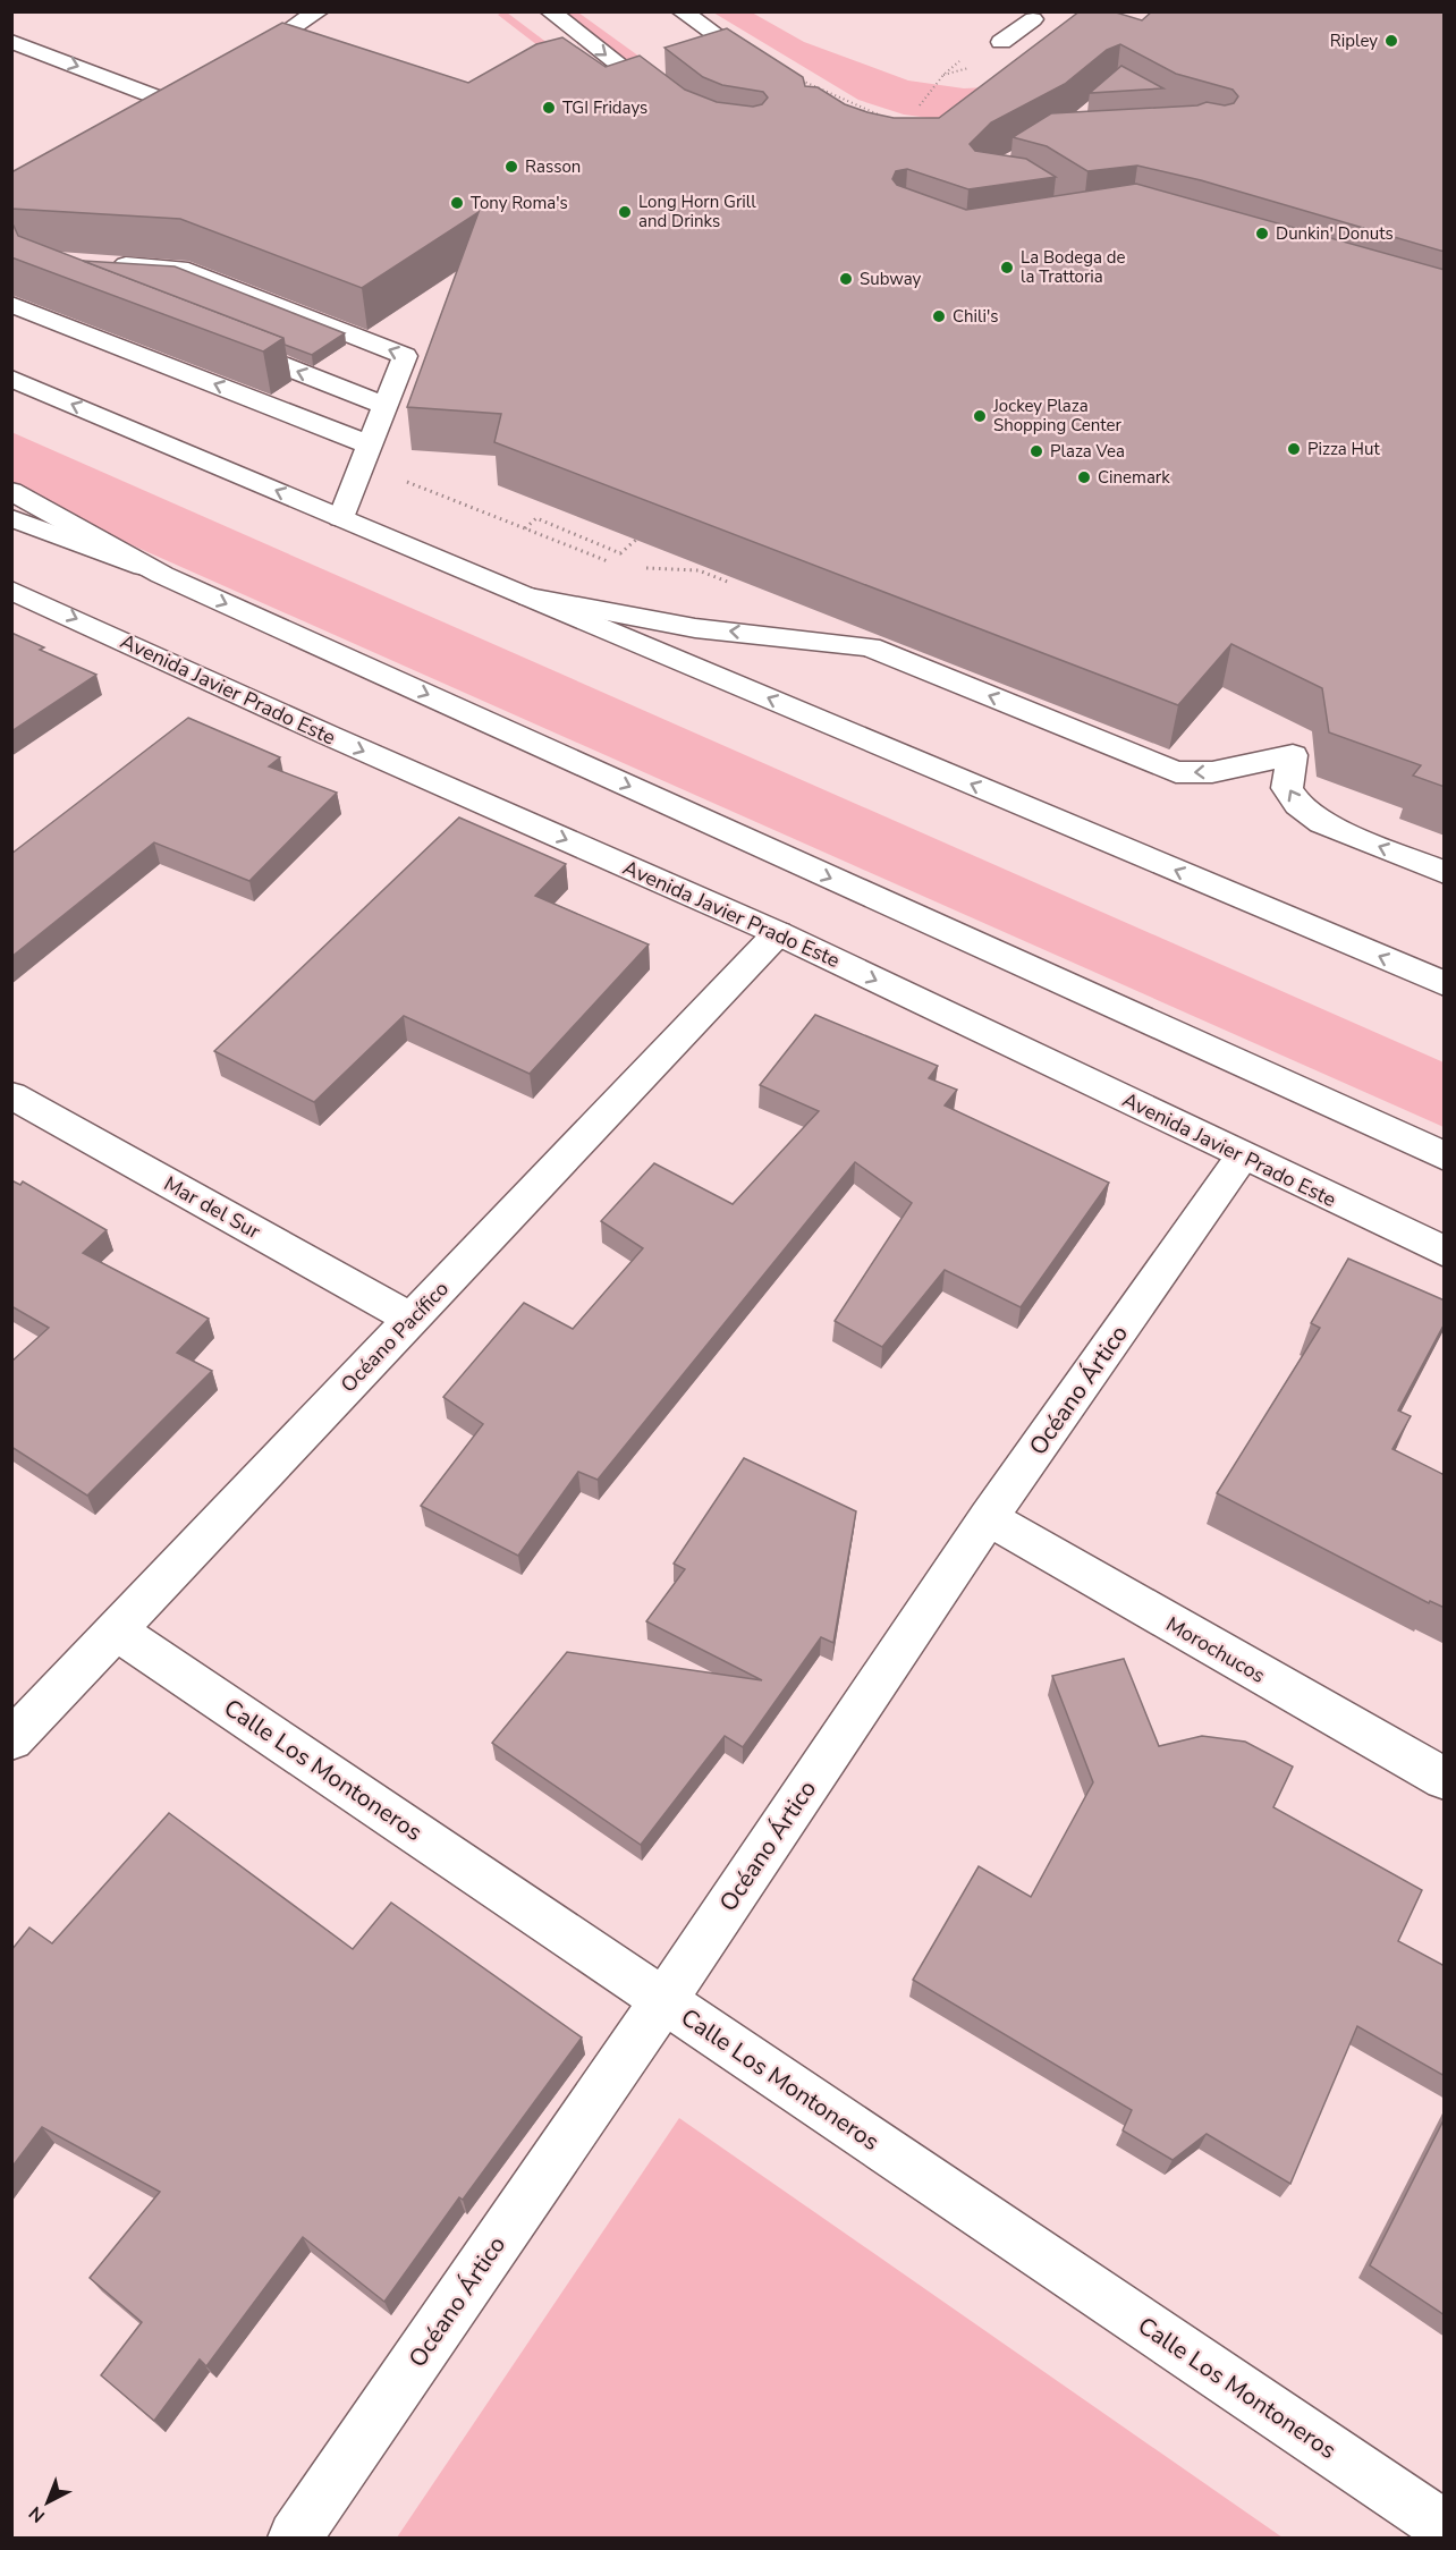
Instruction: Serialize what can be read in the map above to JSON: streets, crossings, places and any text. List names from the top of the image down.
{
  "streets": {
    "main road": [
      "Avenida Javier Prado Este",
      "Mar del Sur",
      "Océano Pacífico",
      "Océano Ártico",
      "Morochucos",
      "Calle Los Montoneros"
    ]
  },
  "crossings": [
    ["Avenida Javier Prado Este", "Océano Pacífico"],
    ["Avenida Javier Prado Este", "Océano Ártico"],
    ["Mar del Sur", "Océano Pacífico"],
    ["Océano Pacífico", "Calle Los Montoneros"],
    ["Océano Ártico", "Morochucos"],
    ["Océano Ártico", "Calle Los Montoneros"]
  ],
  "places": [
    "Ripley",
    "TGI Fridays",
    "Rasson",
    "Tony Roma's",
    "Long Horn Grill and Drinks",
    "Dunkin' Donuts",
    "La Bodega de la Trattoria",
    "Subway",
    "Chili's",
    "Jockey Plaza Shopping Center",
    "Pizza Hut",
    "Plaza Vea",
    "Cinemark"
  ],
  "north": "bottom left"
}
